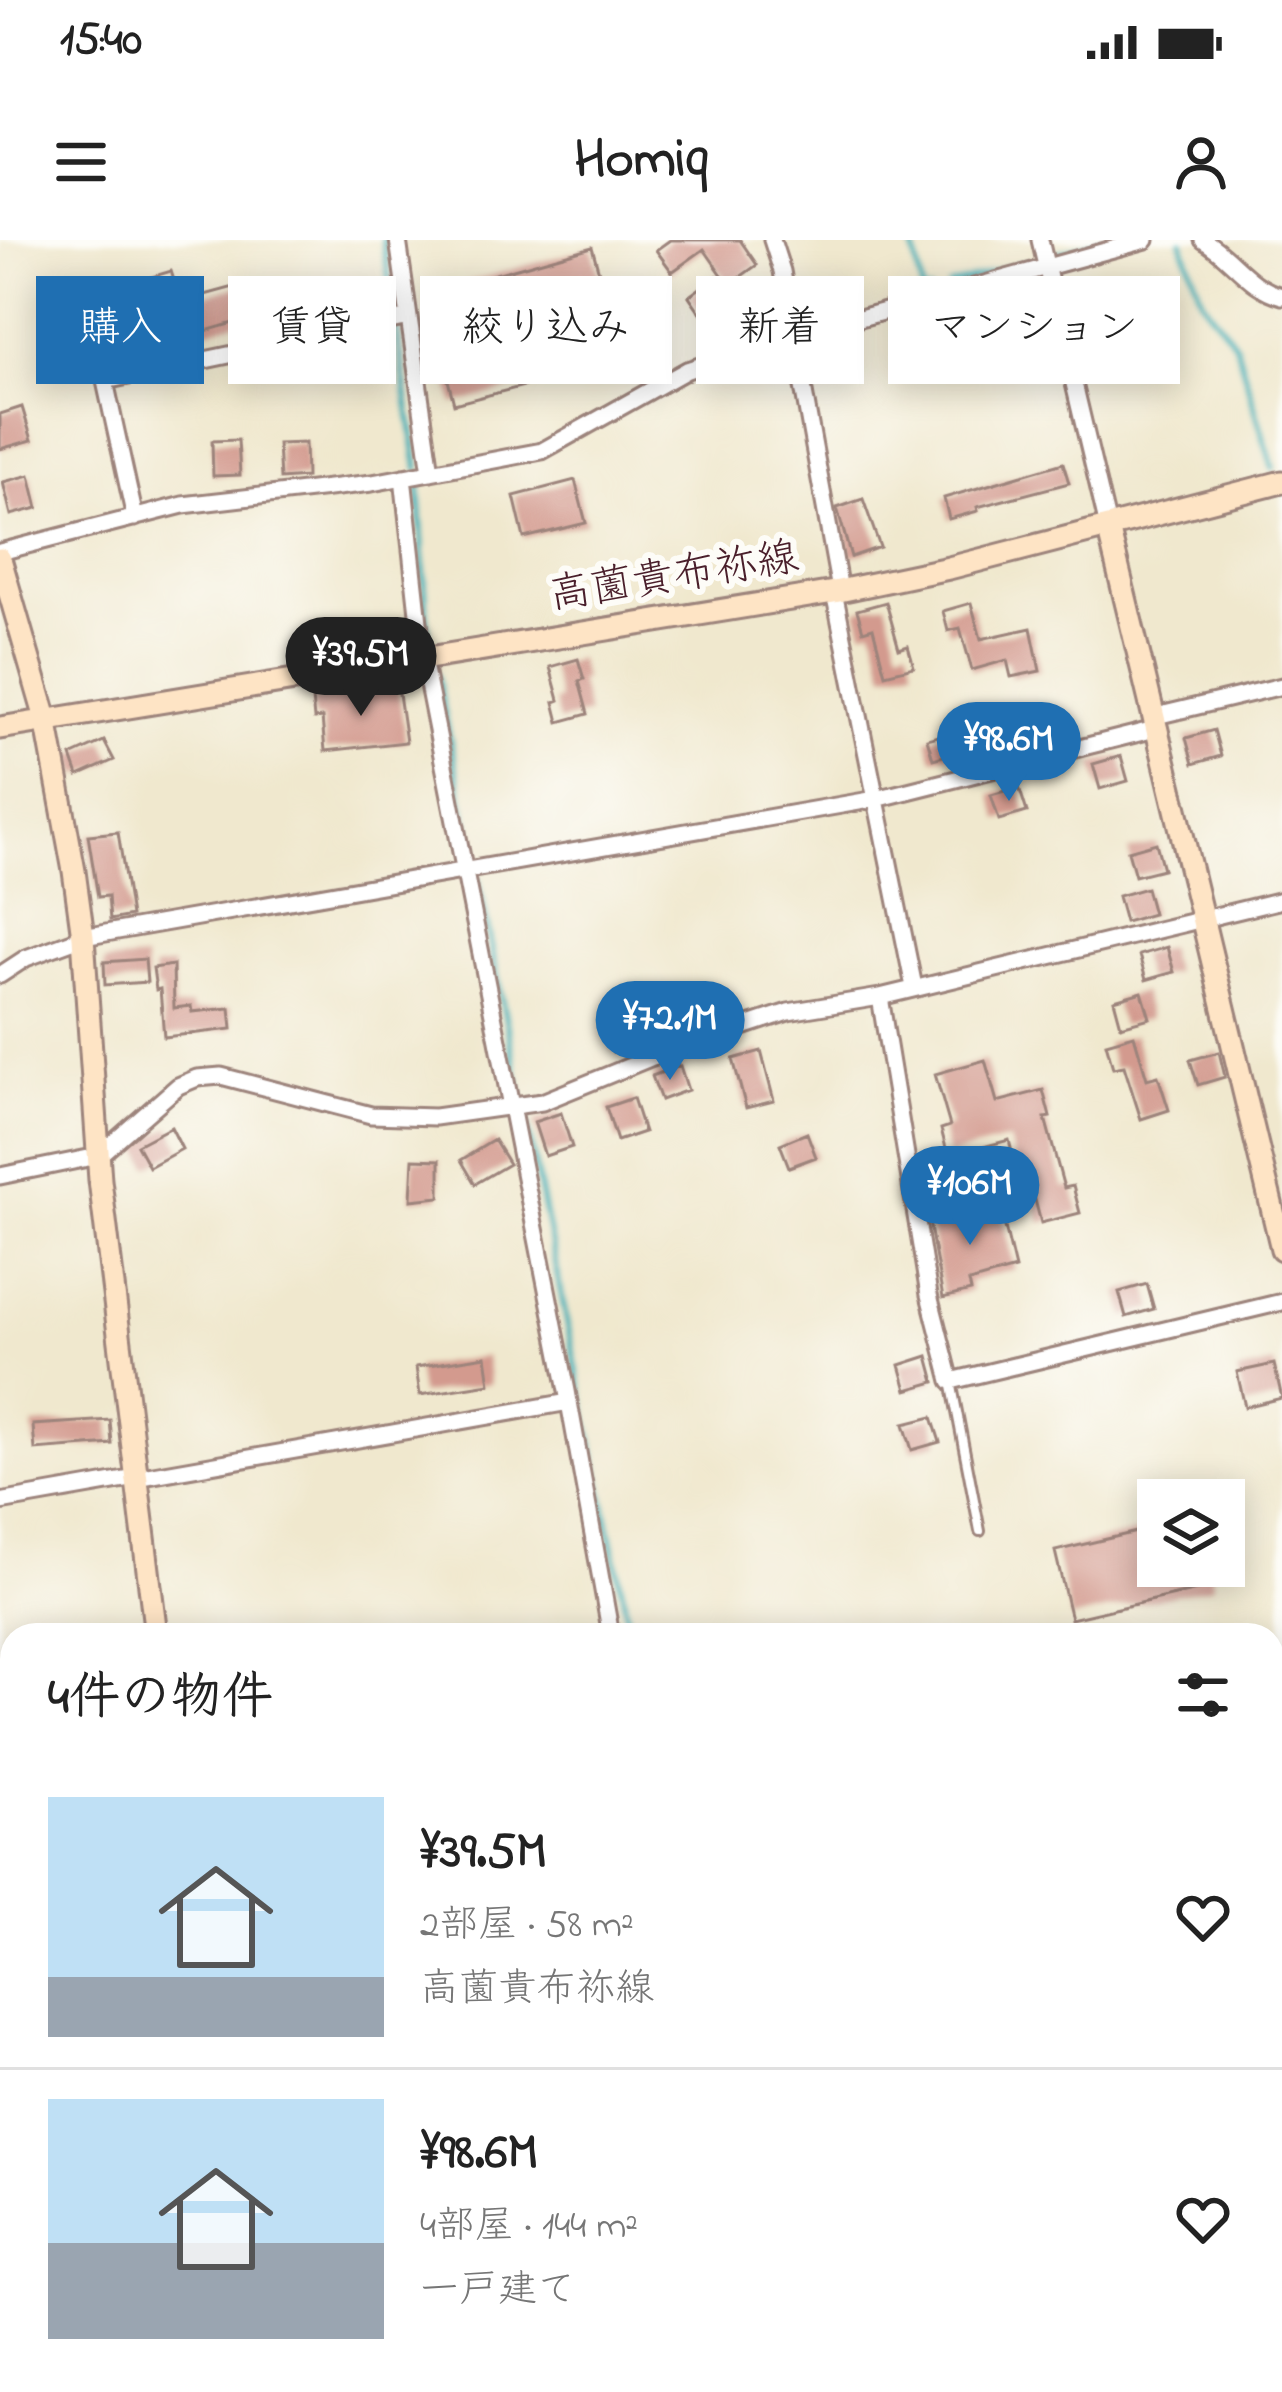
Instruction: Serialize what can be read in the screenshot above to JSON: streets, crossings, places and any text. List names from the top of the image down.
{
  "streets": {
    "street": ["高薗貴布祢線"]
  },
  "page": {
    "status": "15:40",
    "header": "Homiq",
    "chip": [
      "購入",
      "賃貸",
      "絞り込み",
      "新着",
      "マンション"
    ],
    "price": [
      "¥39.5M",
      "¥98.6M",
      "¥72.1M",
      "¥106M"
    ],
    "heading": "4件の物件",
    "list": [
      {
        "name": "¥39.5M",
        "note": "2部屋 · 58 m² · 高薗貴布祢線"
      },
      {
        "name": "¥98.6M",
        "note": "4部屋 · 144 m² · 一戸建て"
      }
    ]
  }
}
